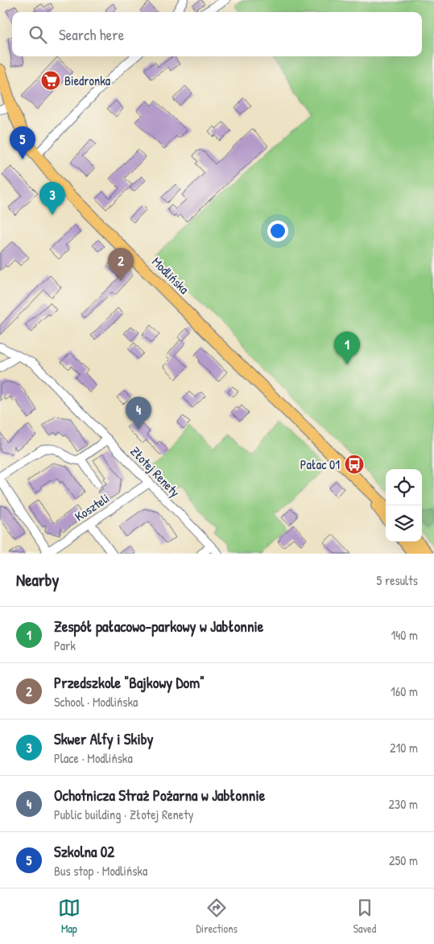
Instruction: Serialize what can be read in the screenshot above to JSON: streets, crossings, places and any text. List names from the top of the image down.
{
  "streets": {
    "main road": ["Modlińska"],
    "street": ["Złotej Renety", "Koszteli"]
  },
  "crossings": [
    ["Złotej Renety", "Koszteli"]
  ],
  "places": {
    "supermarket": ["Biedronka"],
    "bus stop": ["Pałac 01"]
  },
  "page": {
    "search": "Search here",
    "pins": [
      "5",
      "3",
      "2",
      "1",
      "4"
    ],
    "heading": ["Nearby", "5 results"],
    "list": [
      {
        "mark": "1",
        "name": "Zespół pałacowo-parkowy w Jabłonnie",
        "note": "Park",
        "value": "140 m"
      },
      {
        "mark": "2",
        "name": "Przedszkole \"Bajkowy Dom\"",
        "note": "School · Modlińska",
        "value": "160 m"
      },
      {
        "mark": "3",
        "name": "Skwer Alfy i Skiby",
        "note": "Place · Modlińska",
        "value": "210 m"
      },
      {
        "mark": "4",
        "name": "Ochotnicza Straż Pożarna w Jabłonnie",
        "note": "Public building · Złotej Renety",
        "value": "230 m"
      },
      {
        "mark": "5",
        "name": "Szkolna 02",
        "note": "Bus stop · Modlińska",
        "value": "250 m"
      }
    ],
    "nav": ["Map", "Directions", "Saved"]
  }
}
